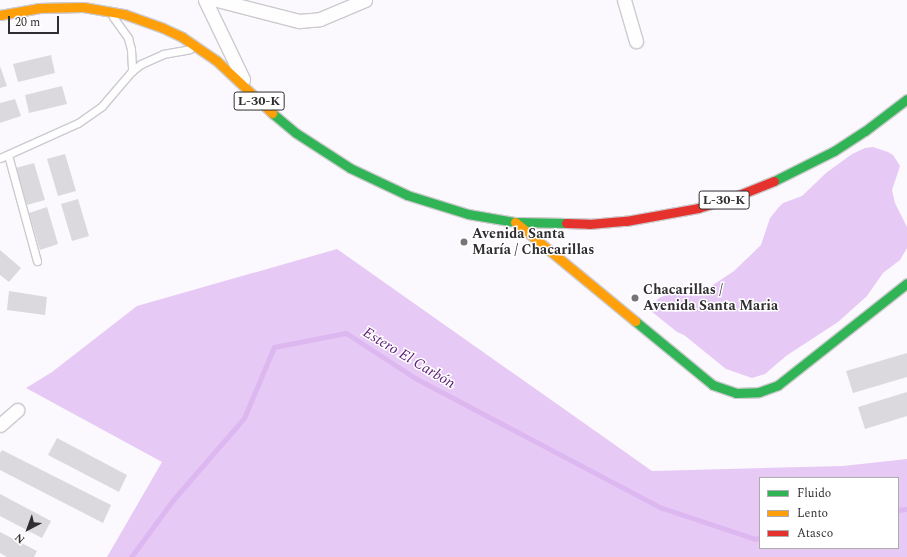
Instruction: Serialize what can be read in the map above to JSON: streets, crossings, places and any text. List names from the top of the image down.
{
  "streets": {
    "main road": ["L-30-K"]
  },
  "water": ["Estero El Carbón"],
  "places": ["Avenida Santa María / Chacarillas", "Chacarillas / Avenida Santa Maria"],
  "legend": ["Fluido", "Lento", "Atasco"],
  "scale_bar": "20 m",
  "north": "bottom left"
}
